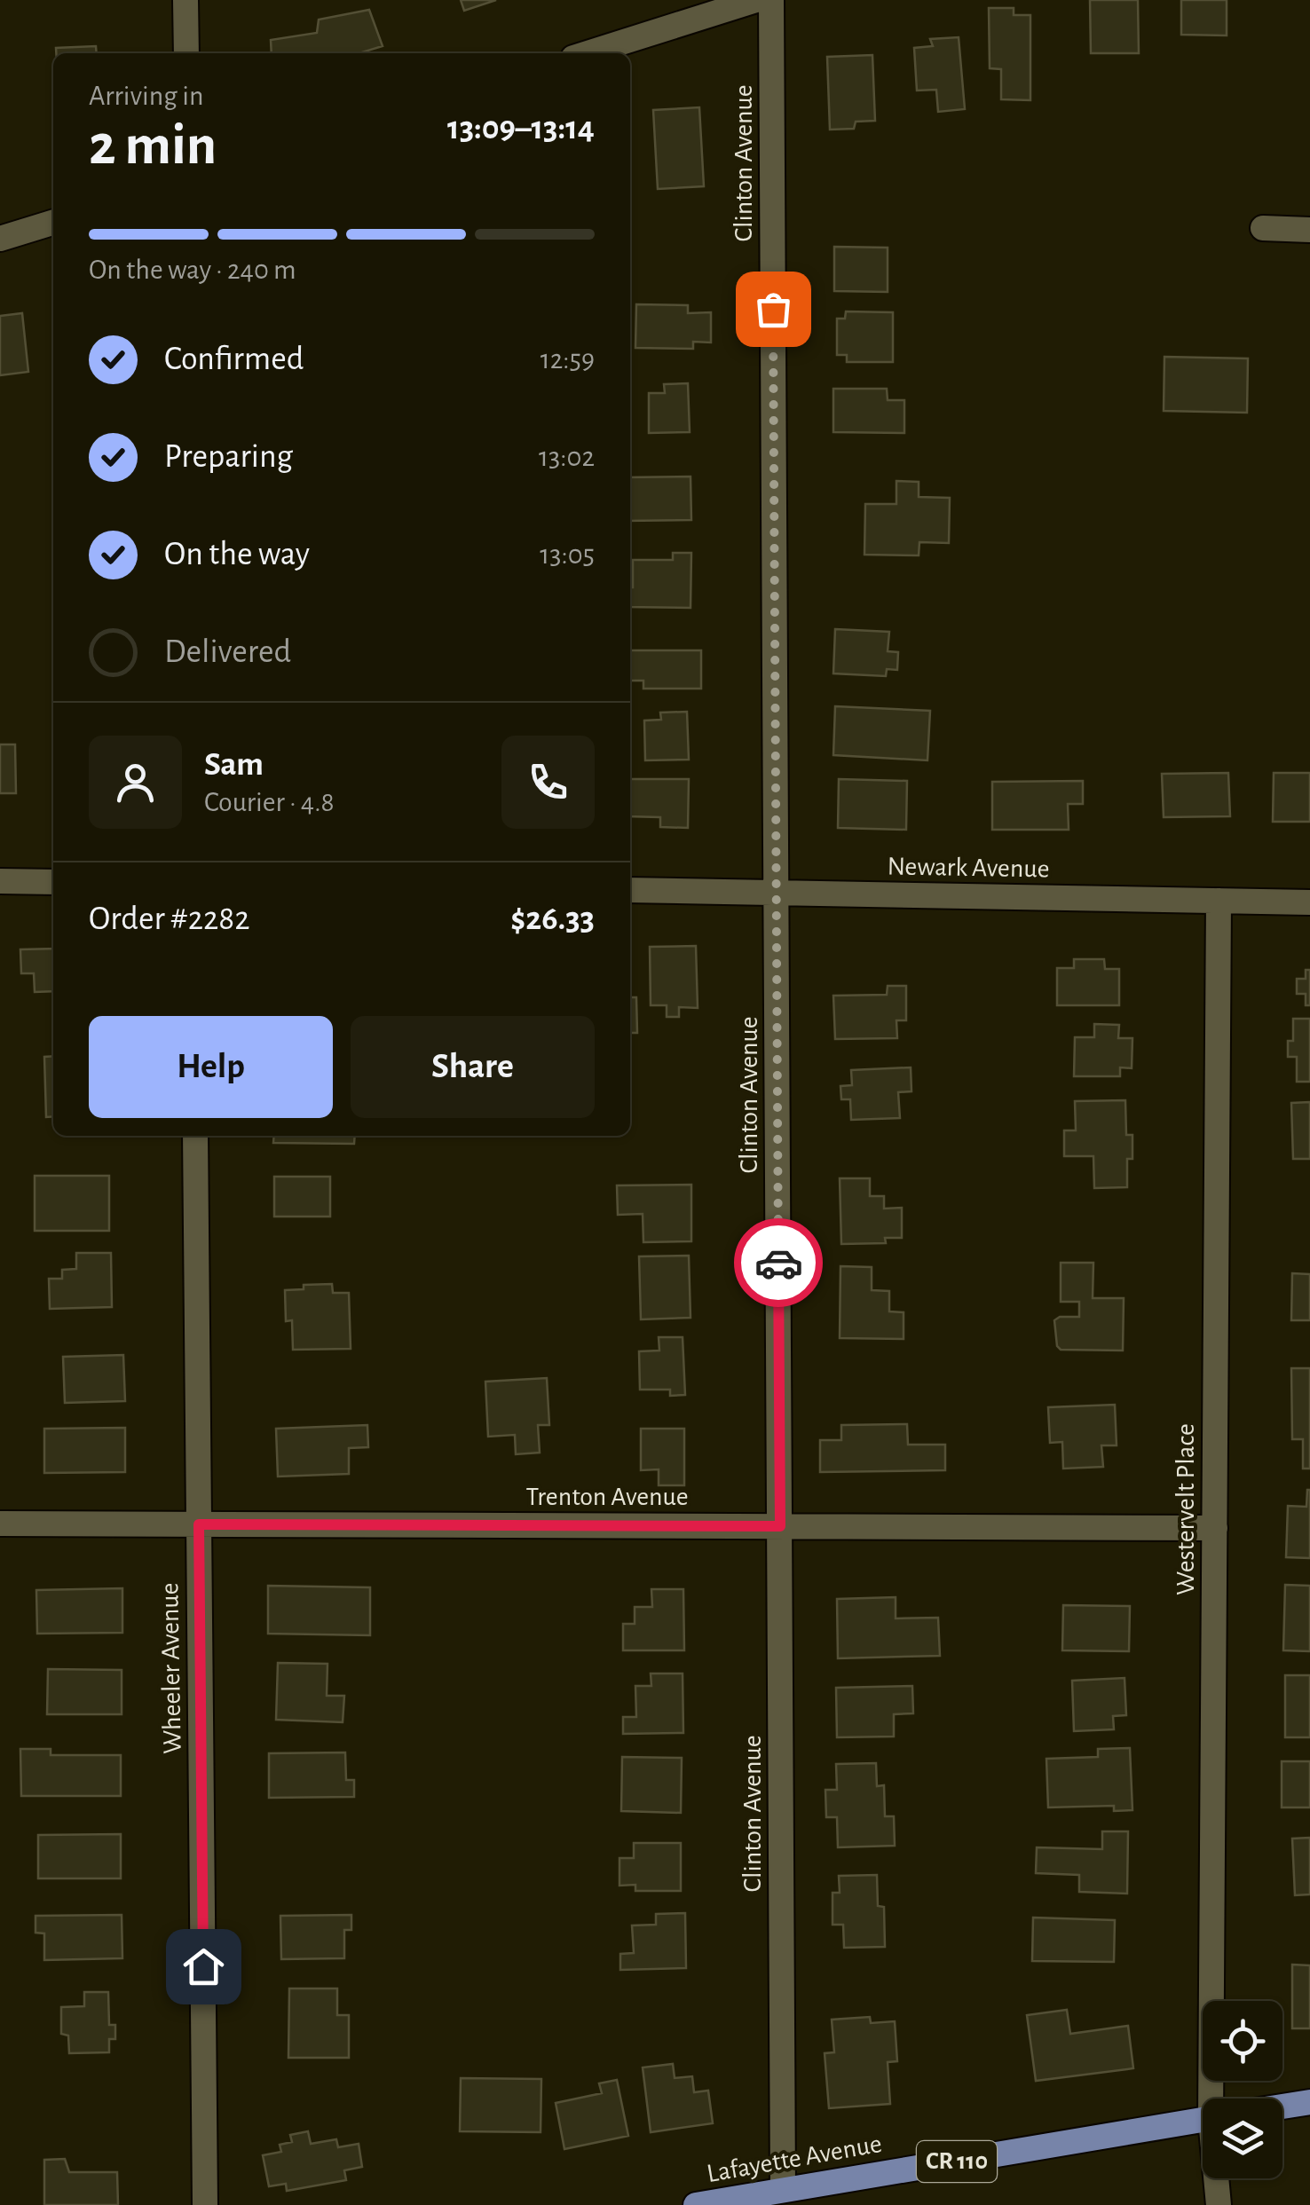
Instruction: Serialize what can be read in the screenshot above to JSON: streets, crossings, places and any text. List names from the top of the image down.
{
  "streets": {
    "main road": ["Lafayette Avenue", "CR 110"],
    "street": [
      "Clinton Avenue",
      "Newark Avenue",
      "Trenton Avenue",
      "Westervelt Place",
      "Wheeler Avenue"
    ]
  },
  "crossings": [
    ["Clinton Avenue", "Newark Avenue"],
    ["Clinton Avenue", "Trenton Avenue"],
    ["Clinton Avenue", "Lafayette Avenue"],
    ["Newark Avenue", "Westervelt Place"],
    ["Trenton Avenue", "Westervelt Place"],
    ["Trenton Avenue", "Wheeler Avenue"]
  ],
  "page": {
    "heading": ["2 min", "Arriving in", "13:09–13:14"],
    "panel": [
      "Sam",
      "Courier · 4.8",
      "Order #2282",
      "$26.33"
    ],
    "bar": "On the way · 240 m",
    "list": [
      ["Confirmed", "12:59"],
      ["Preparing", "13:02"],
      ["On the way", "13:05"],
      "Delivered"
    ],
    "buttons": ["Help", "Share"]
  }
}
